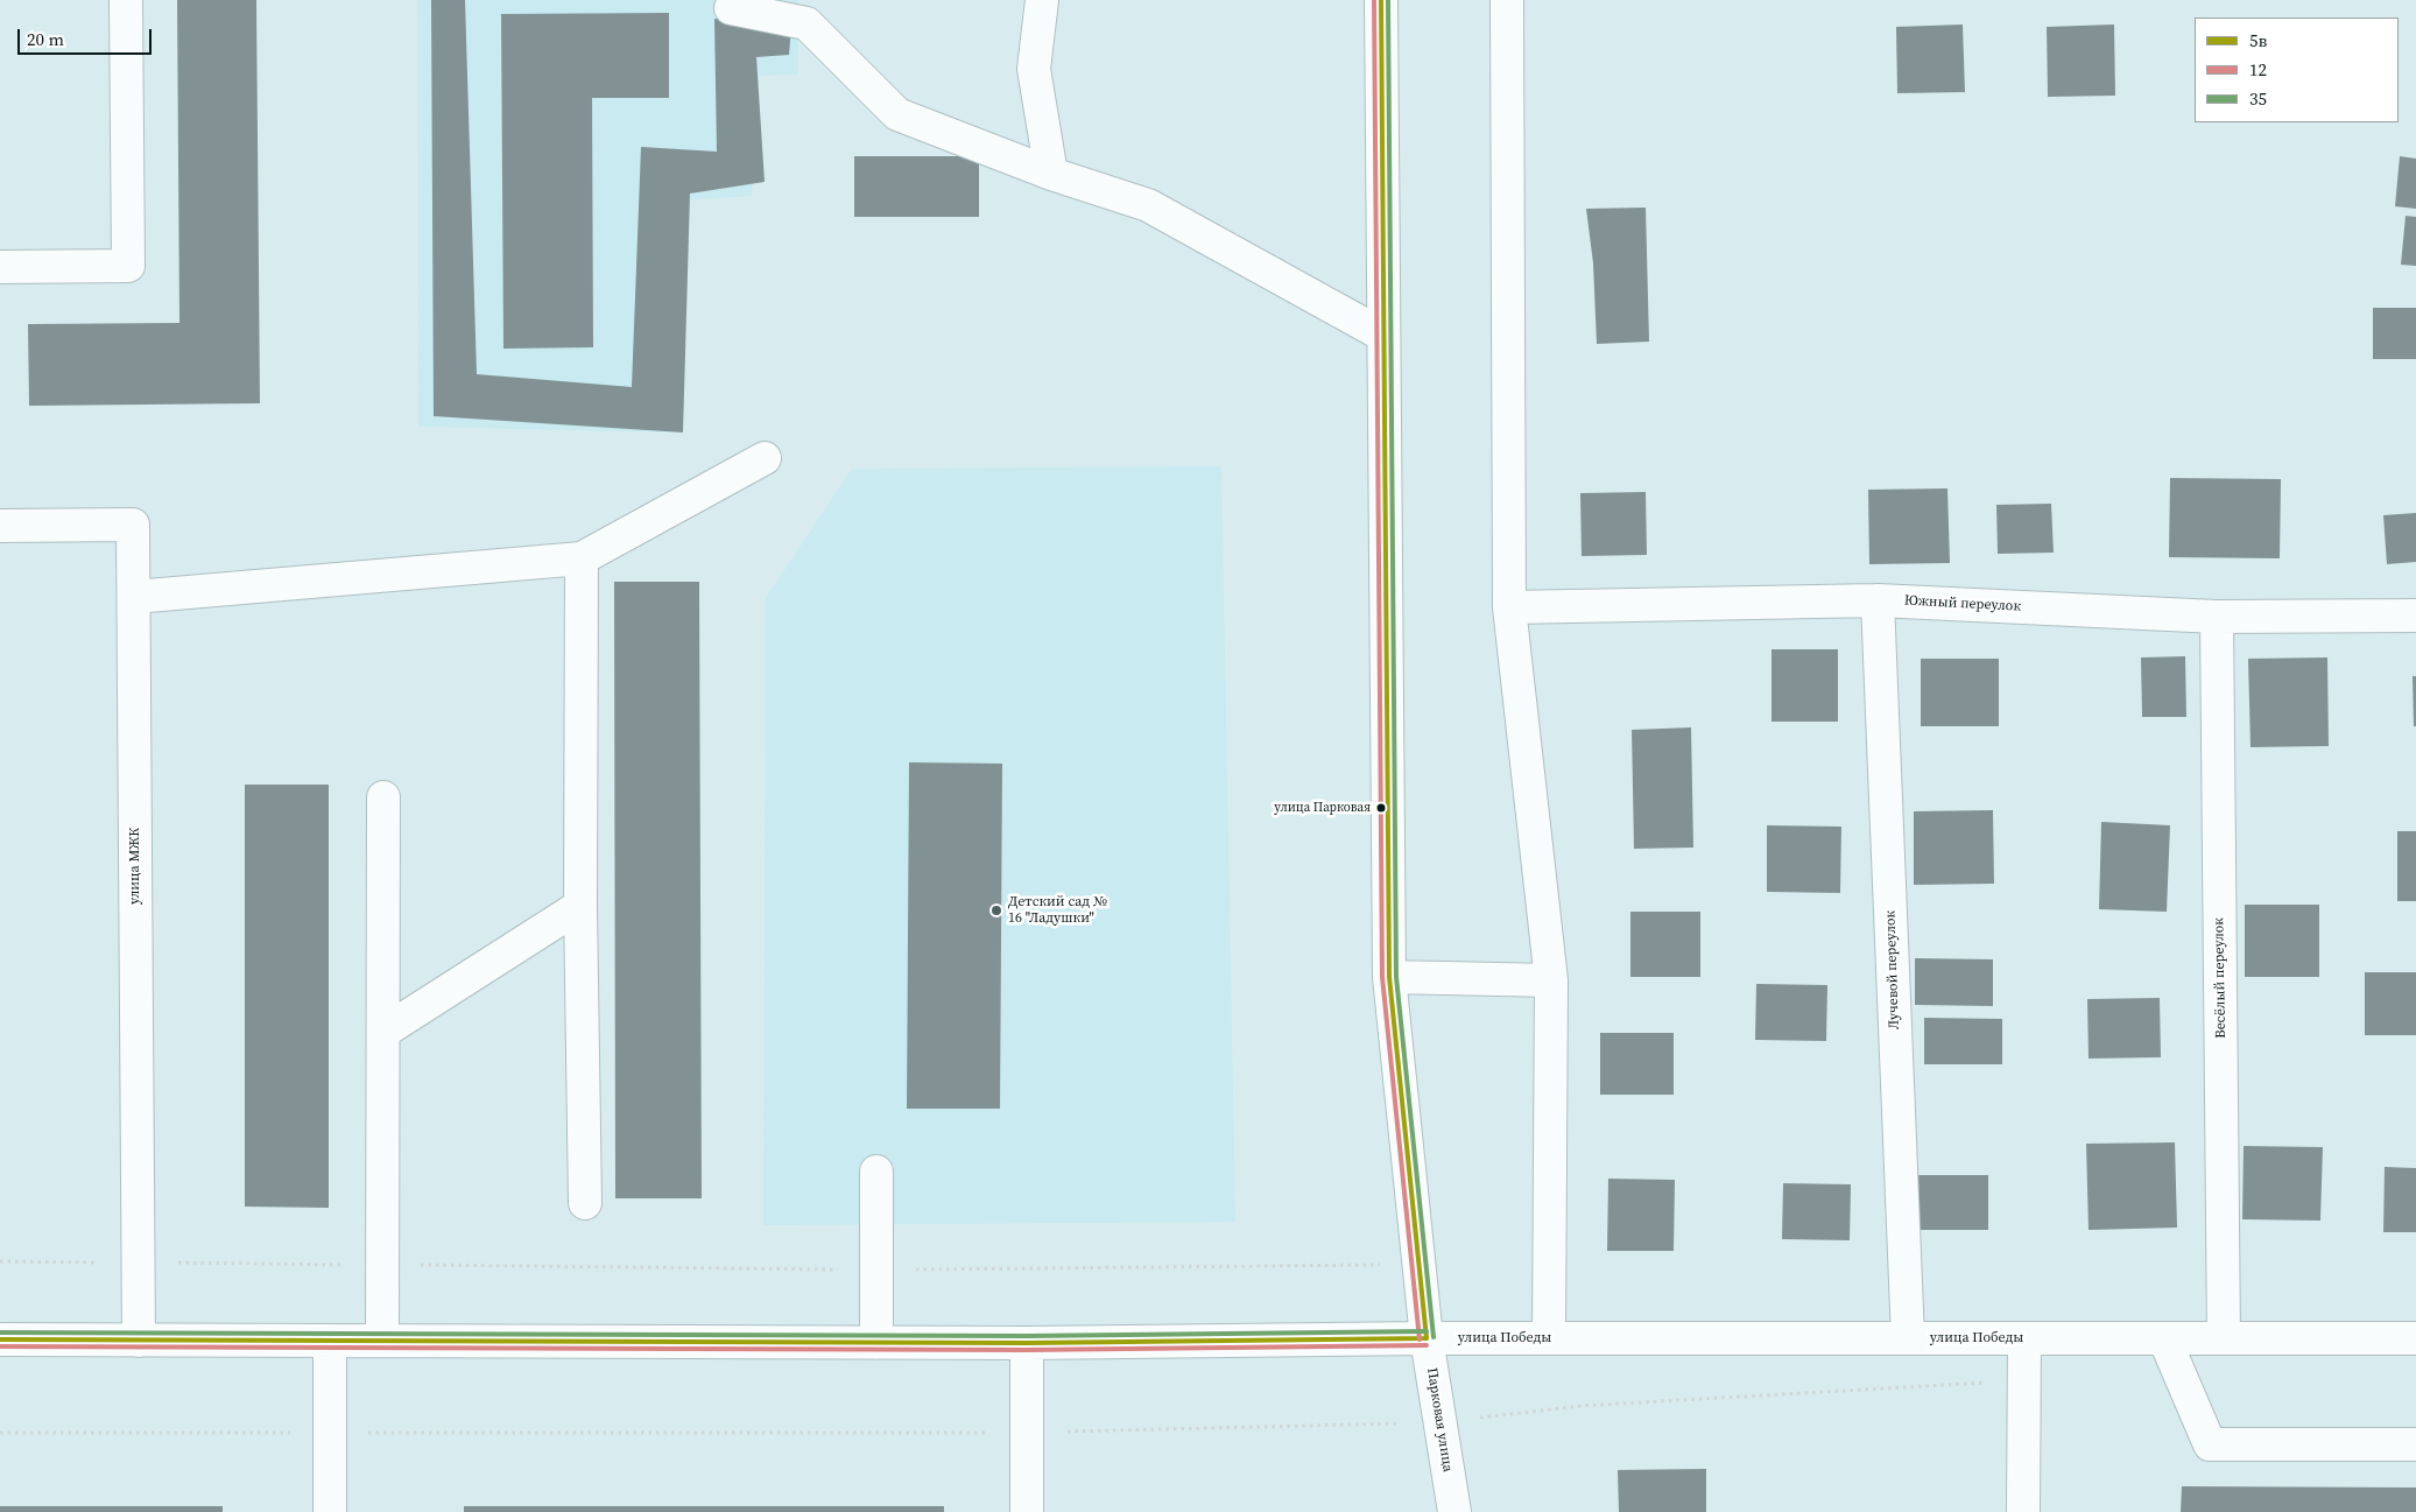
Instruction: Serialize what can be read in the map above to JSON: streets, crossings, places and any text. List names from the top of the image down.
{
  "streets": {
    "street": [
      "Южный переулок",
      "улица МЖК",
      "Лучевой переулок",
      "Весёлый переулок",
      "улица Победы",
      "Парковая улица"
    ]
  },
  "crossings": [
    ["Южный переулок", "Лучевой переулок"],
    ["Южный переулок", "Весёлый переулок"],
    ["улица МЖК", "улица Победы"],
    ["Лучевой переулок", "улица Победы"],
    ["Весёлый переулок", "улица Победы"],
    ["улица Победы", "Парковая улица"]
  ],
  "places": ["улица Парковая", "Детский сад № 16 \"Ладушки\""],
  "lines": ["transit line 5в", "transit line 12", "transit line 35"],
  "legend": ["5в", "12", "35"],
  "scale_bar": "20 m"
}
